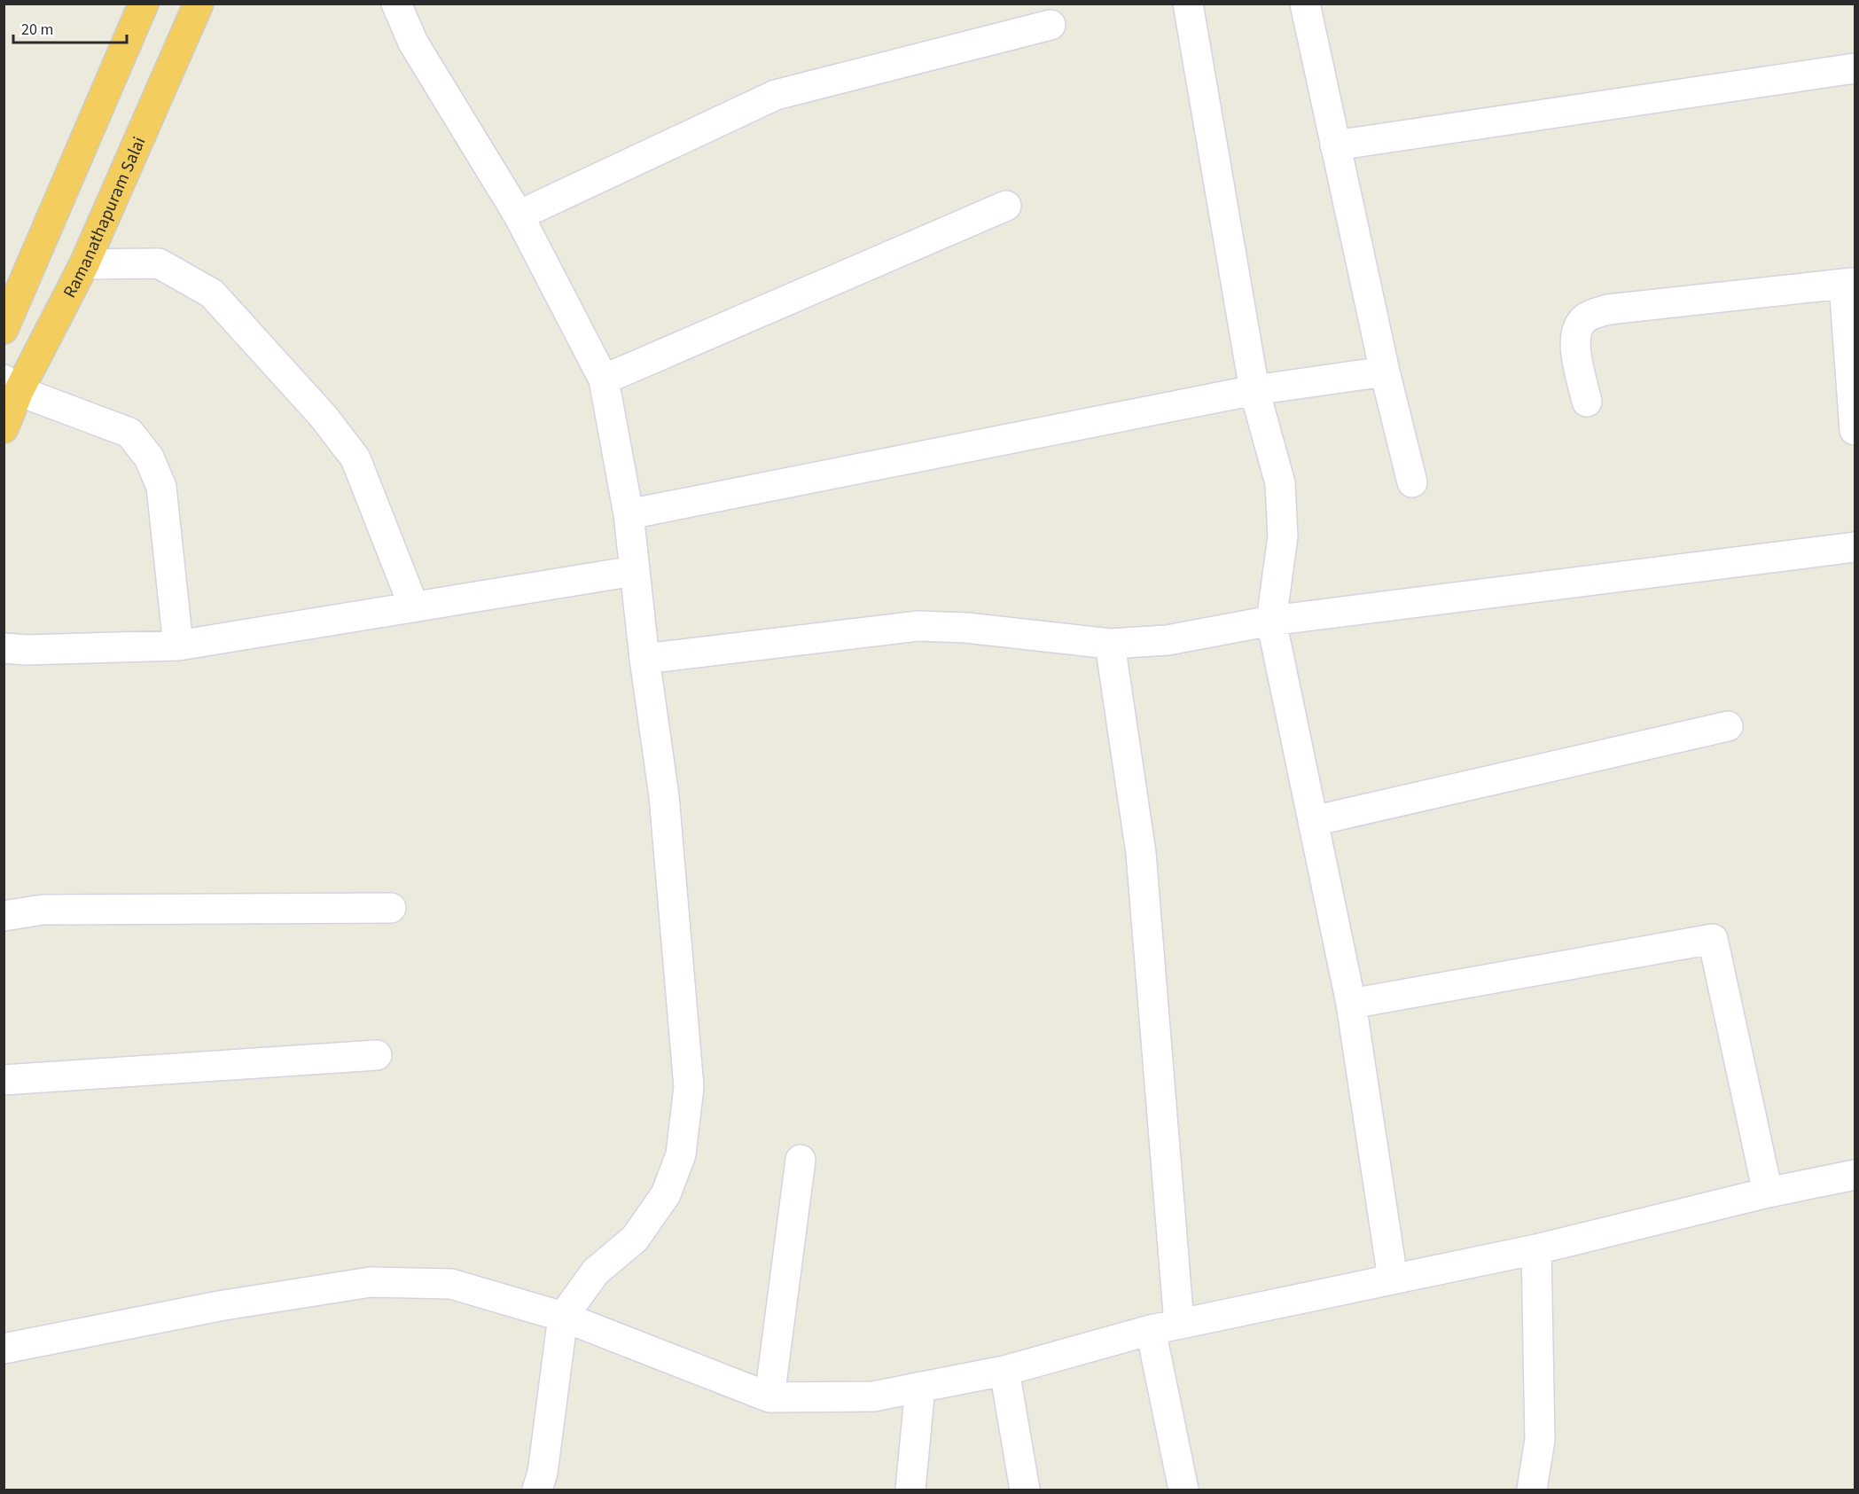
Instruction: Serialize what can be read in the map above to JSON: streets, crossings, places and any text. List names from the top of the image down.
{
  "streets": {
    "highway": ["Ramanathapuram Salai"]
  },
  "scale_bar": "20 m"
}
